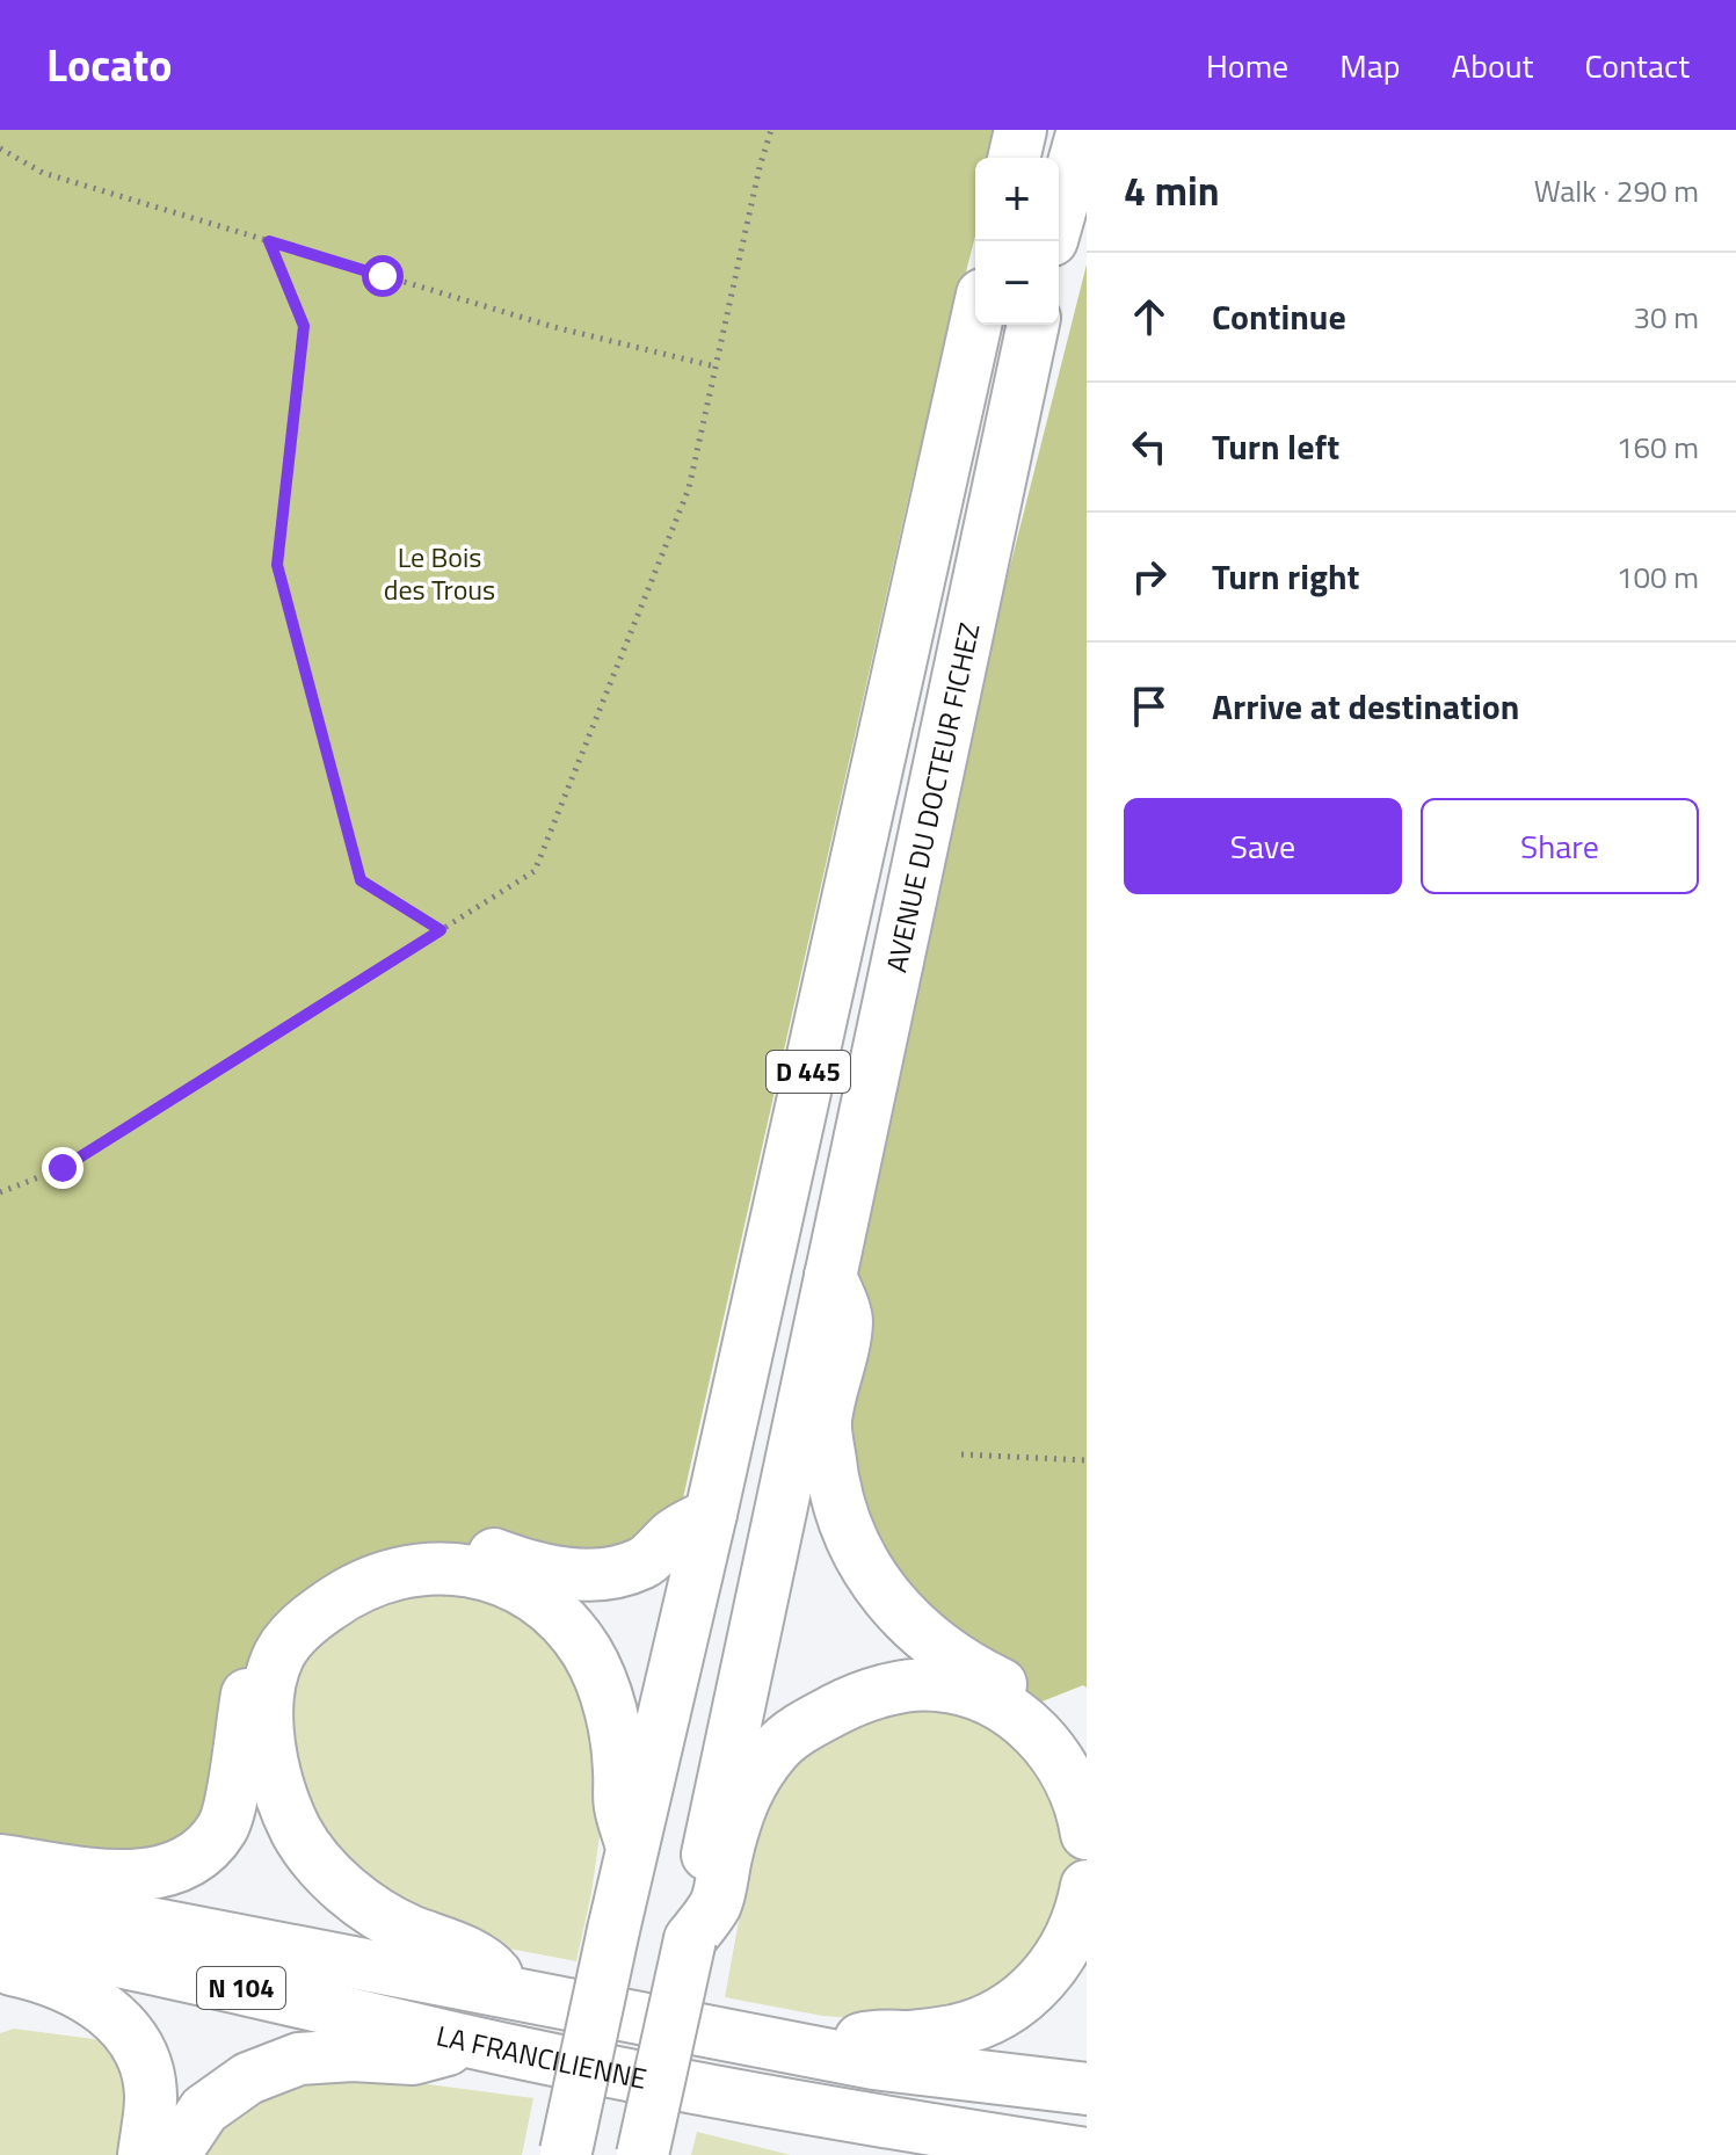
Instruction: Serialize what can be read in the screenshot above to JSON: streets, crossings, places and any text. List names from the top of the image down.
{
  "streets": {
    "main road": [
      "AVENUE DU DOCTEUR FICHEZ",
      "D 445",
      "N 104",
      "LA FRANCILIENNE"
    ]
  },
  "crossings": [
    ["AVENUE DU DOCTEUR FICHEZ", "D 445"]
  ],
  "parks": ["Le Bois des Trous"],
  "page": {
    "header": "Locato",
    "nav": [
      "Home",
      "Map",
      "About",
      "Contact"
    ],
    "heading": ["4 min", "Walk · 290 m"],
    "map_buttons": ["+", "−"],
    "list": [
      ["Continue", "30 m"],
      ["Turn left", "160 m"],
      ["Turn right", "100 m"],
      "Arrive at destination"
    ],
    "buttons": ["Save", "Share"]
  }
}
